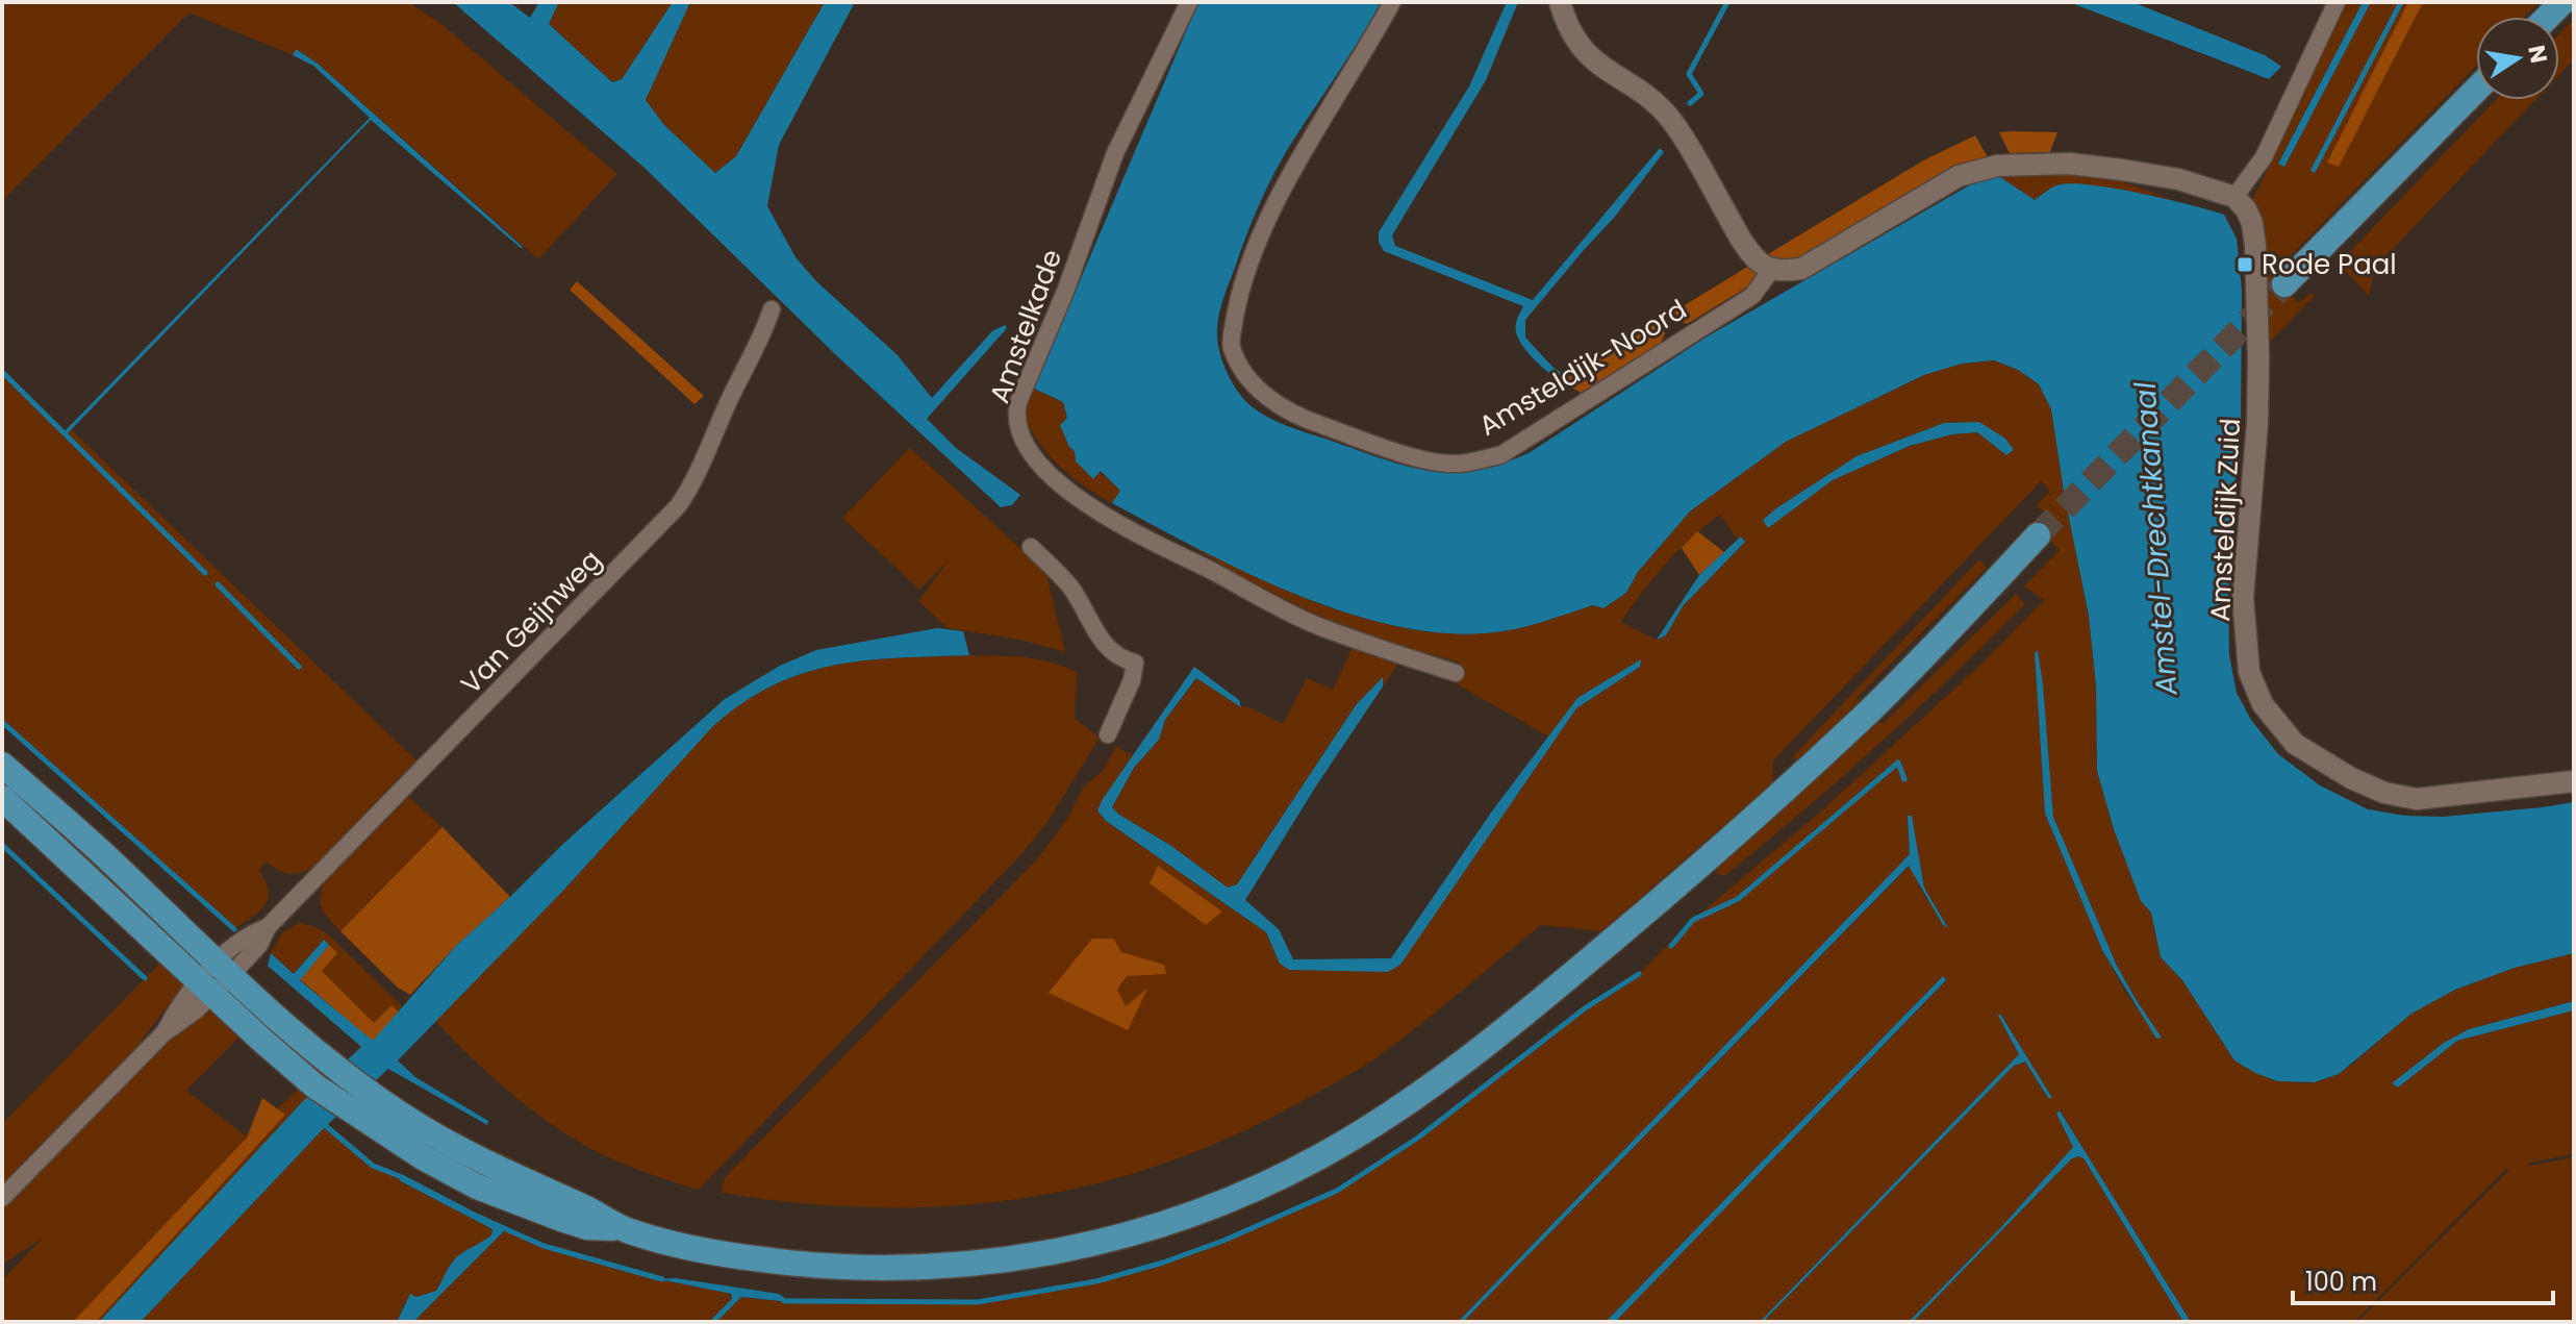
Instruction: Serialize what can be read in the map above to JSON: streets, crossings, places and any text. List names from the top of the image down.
{
  "streets": {
    "street": [
      "Amstelkade",
      "Amsteldijk-Noord",
      "Amsteldijk Zuid",
      "Van Geijnweg"
    ]
  },
  "water": ["Amstel-Drechtkanaal"],
  "places": {
    "transit": ["Rode Paal"]
  },
  "scale_bar": "100 m",
  "north": "right"
}
